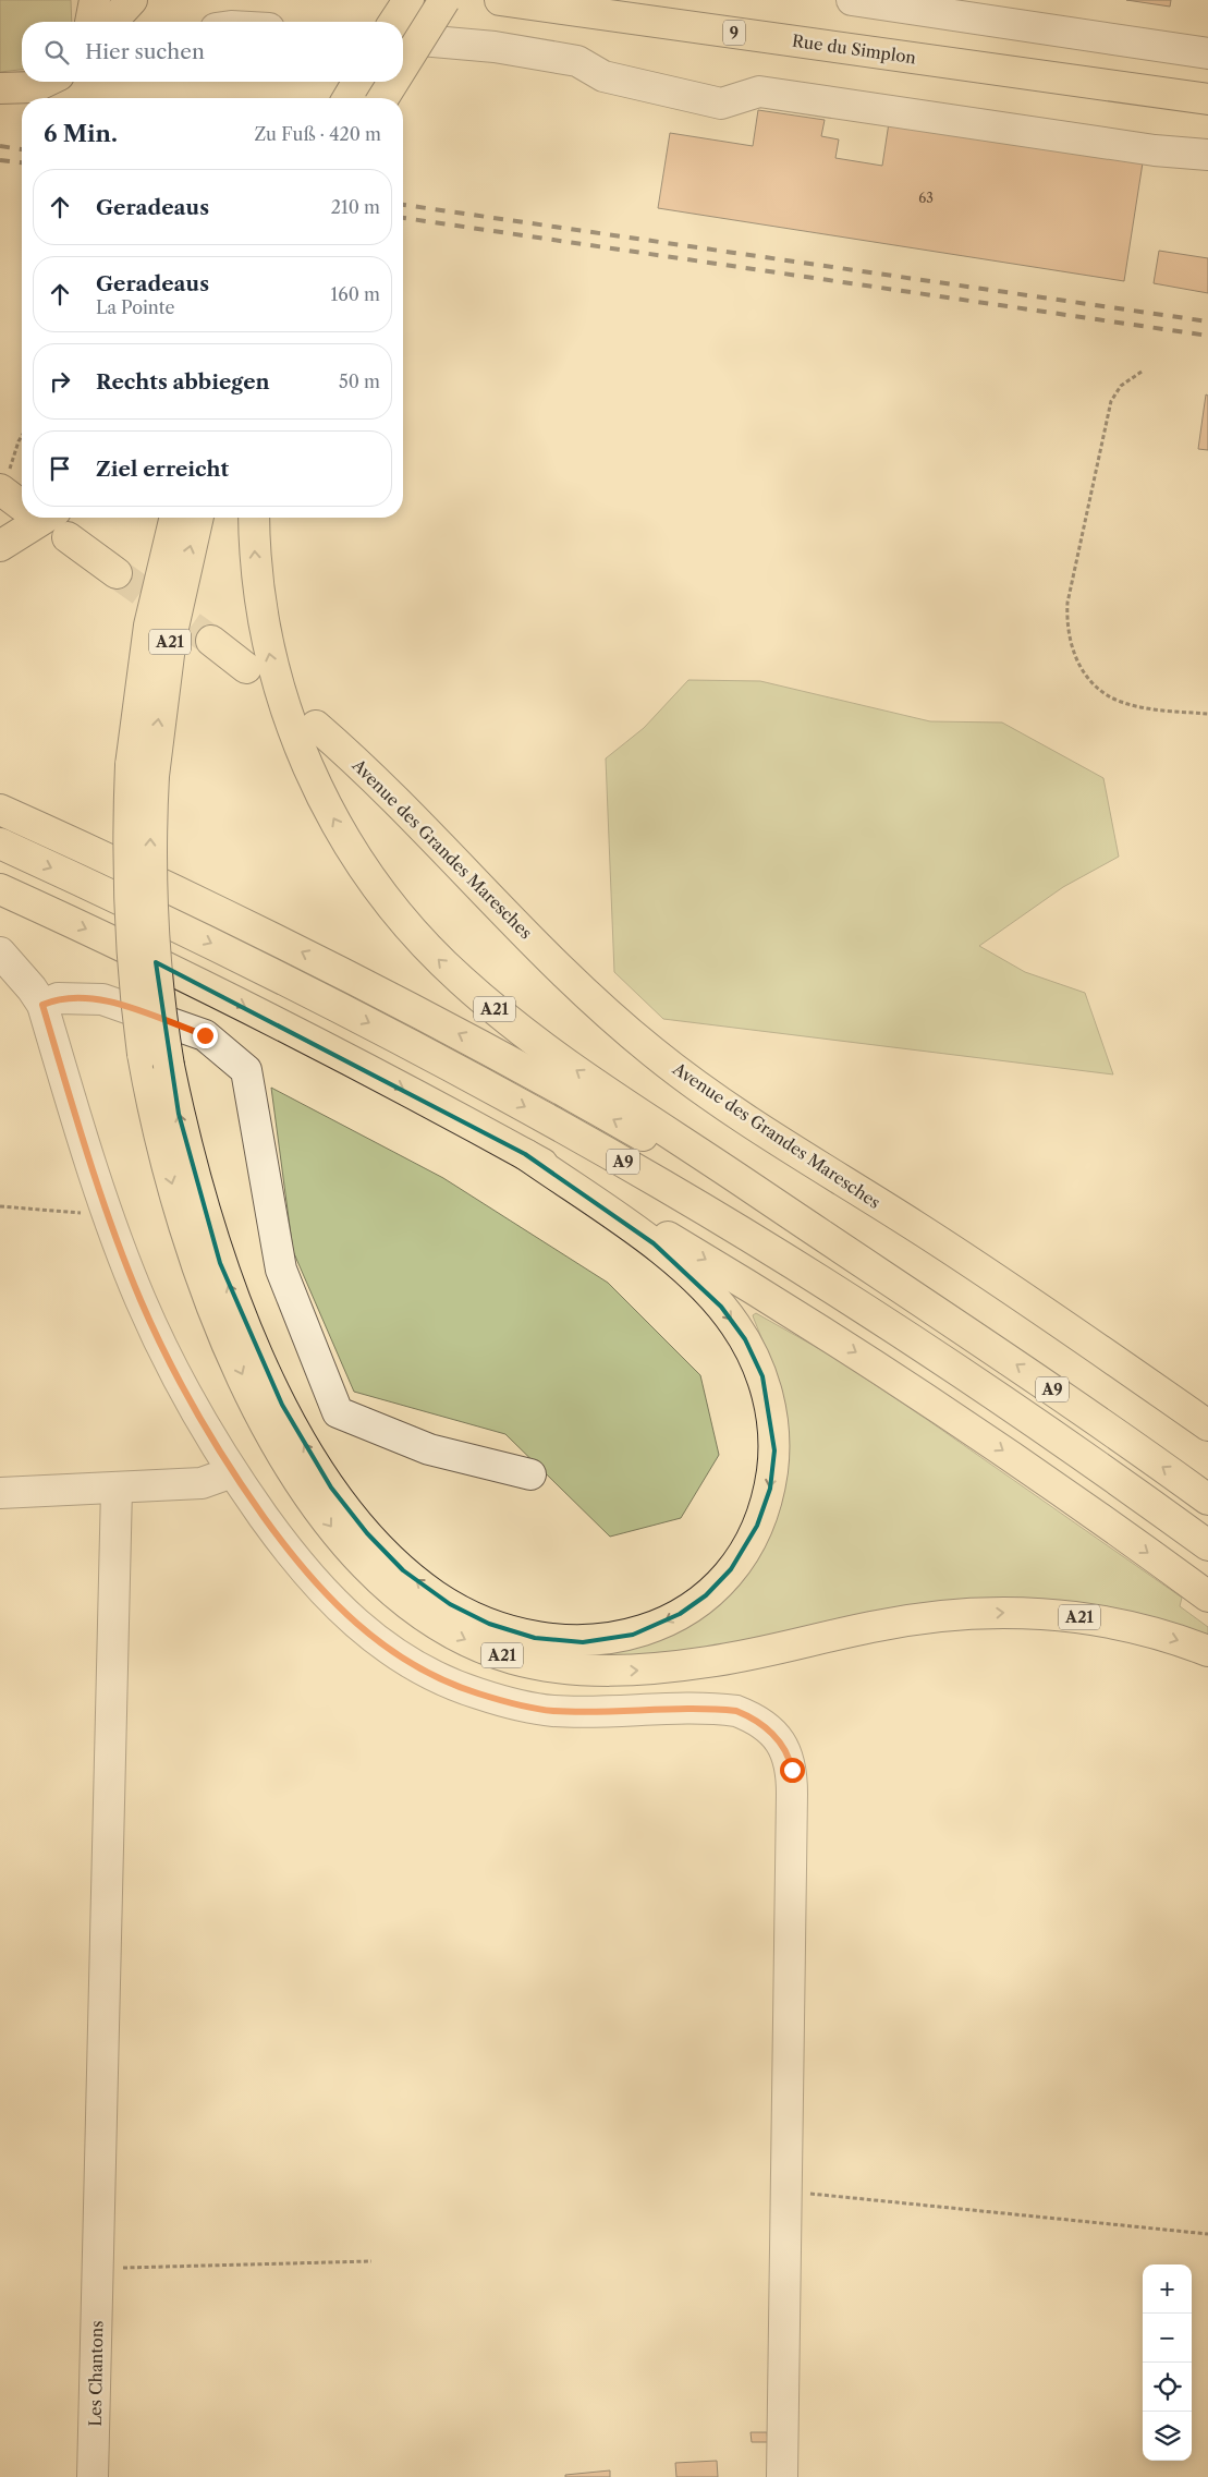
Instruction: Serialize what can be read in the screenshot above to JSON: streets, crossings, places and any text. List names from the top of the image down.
{
  "streets": {
    "main road": [
      "9",
      "Rue du Simplon",
      "A21",
      "Avenue des Grandes Maresches",
      "A9"
    ],
    "street": ["Les Chantons"]
  },
  "crossings": [
    ["A21", "A9"]
  ],
  "house_numbers": ["63"],
  "page": {
    "search": "Hier suchen",
    "heading": ["6 Min.", "Zu Fuß · 420 m"],
    "list": [
      ["Geradeaus", "210 m"],
      ["Geradeaus", "La Pointe", "160 m"],
      ["Rechts abbiegen", "50 m"],
      "Ziel erreicht"
    ],
    "map_buttons": ["+", "−"]
  }
}
